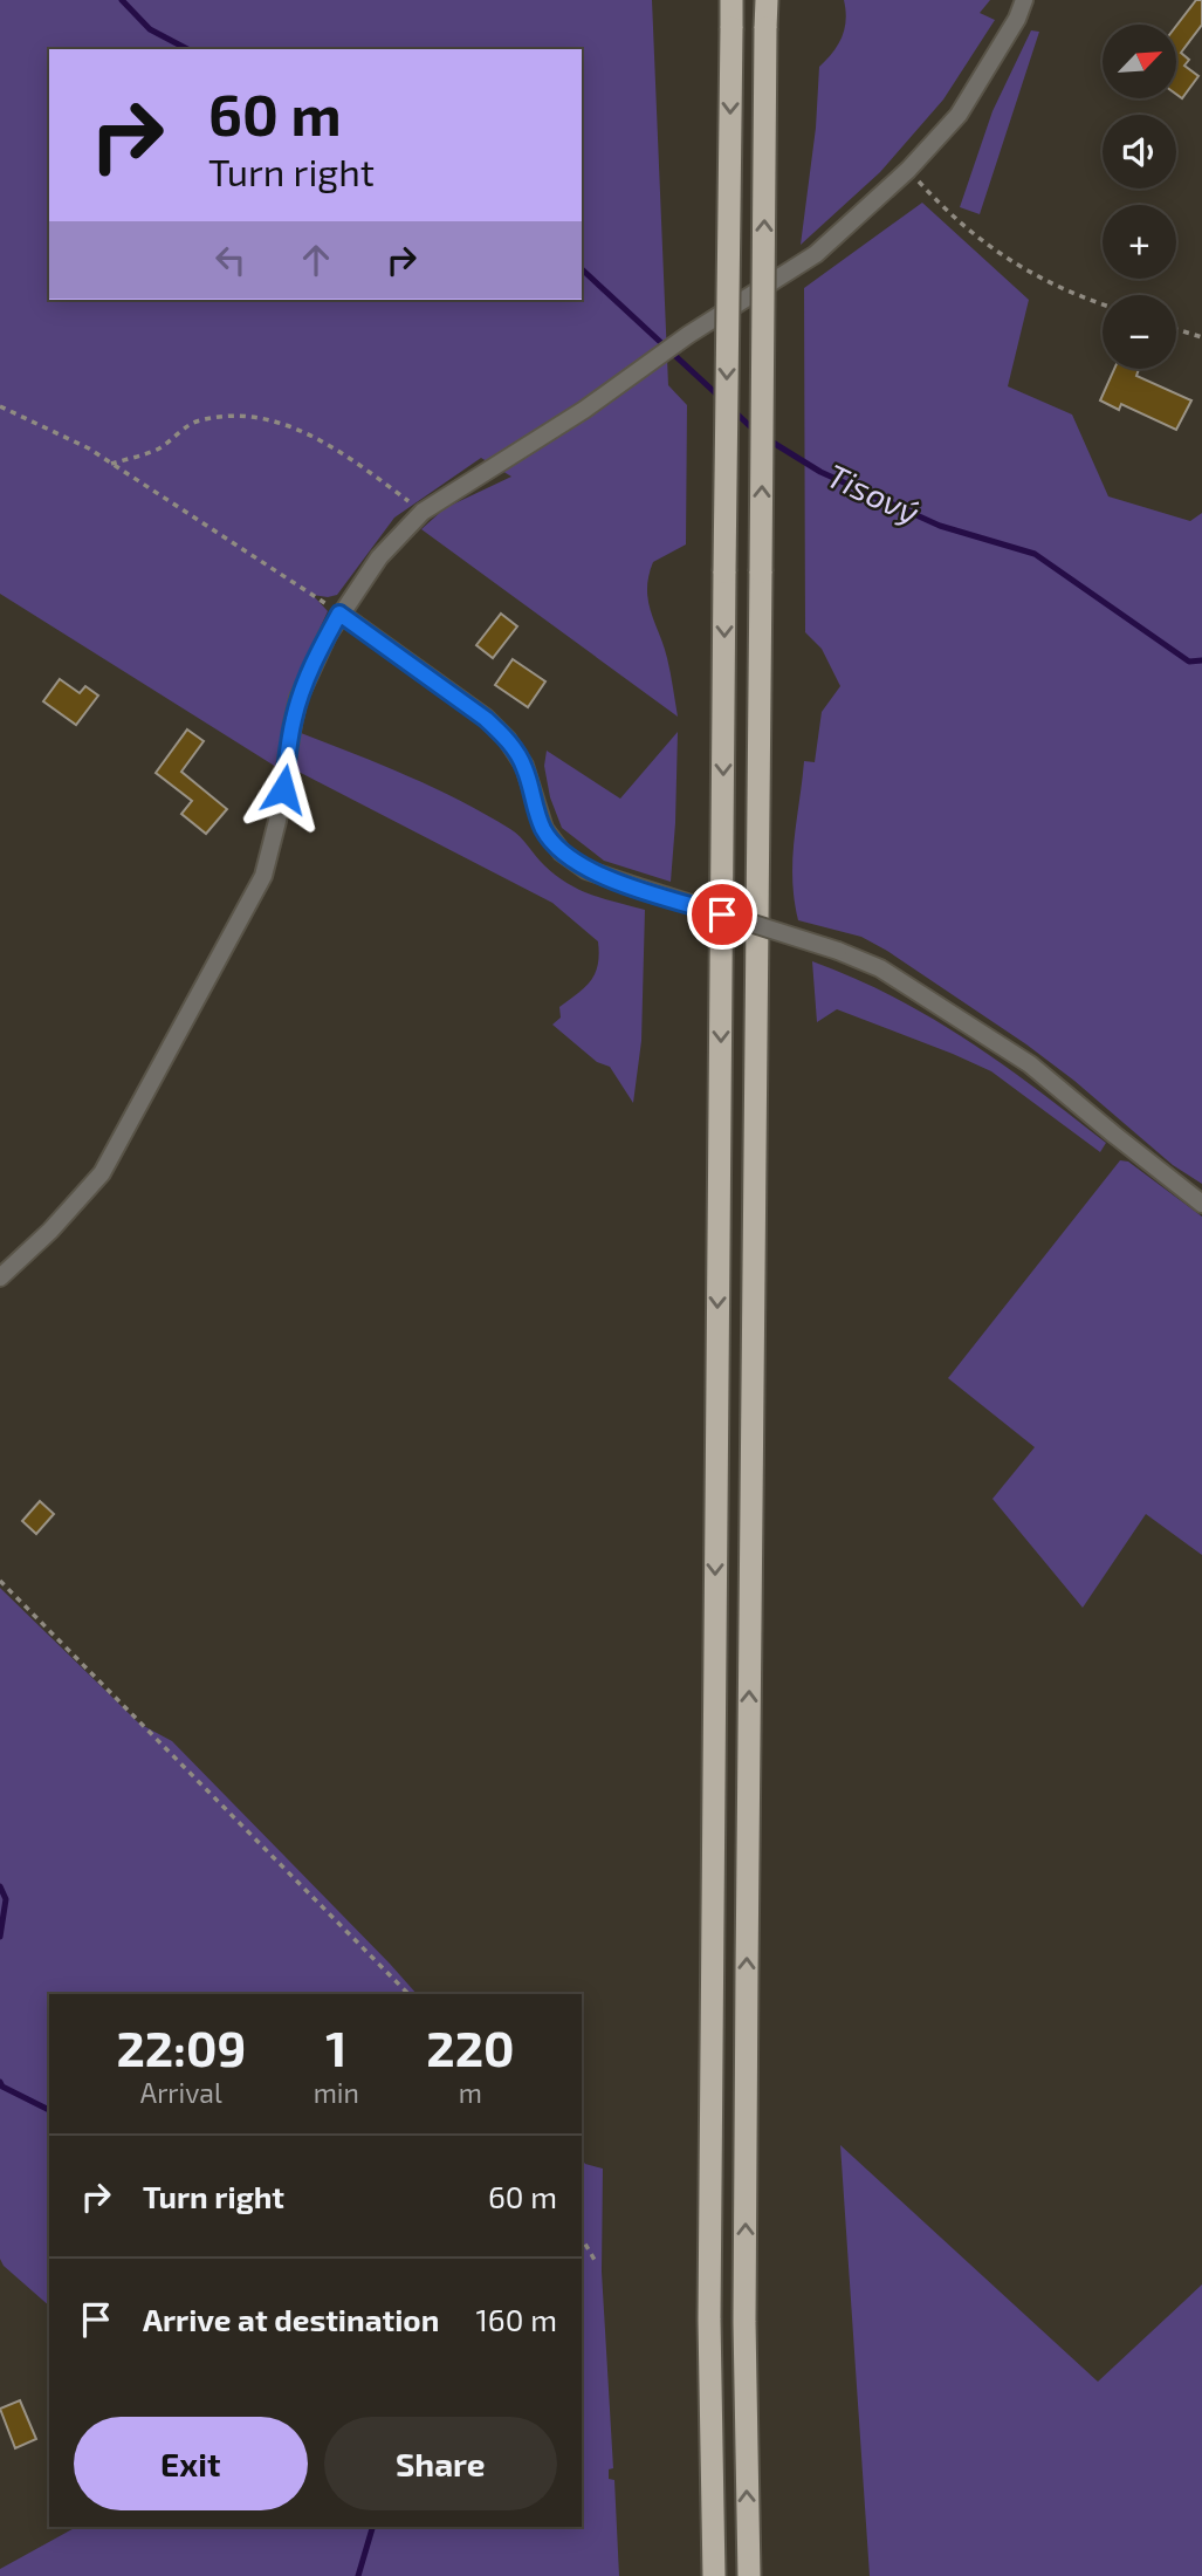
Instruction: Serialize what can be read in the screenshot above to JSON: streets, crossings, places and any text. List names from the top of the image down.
{
  "water": ["Tisový"],
  "north": "top right",
  "page": {
    "map_buttons": ["+", "−"],
    "turn": ["60 m", "Turn right"],
    "eta": [
      "22:09",
      "Arrival",
      "1",
      "min",
      "220",
      "m"
    ],
    "list": [
      {
        "name": "Turn right",
        "value": "60 m"
      },
      {
        "name": "Arrive at destination",
        "value": "160 m"
      }
    ],
    "buttons": ["Exit", "Share"]
  }
}
